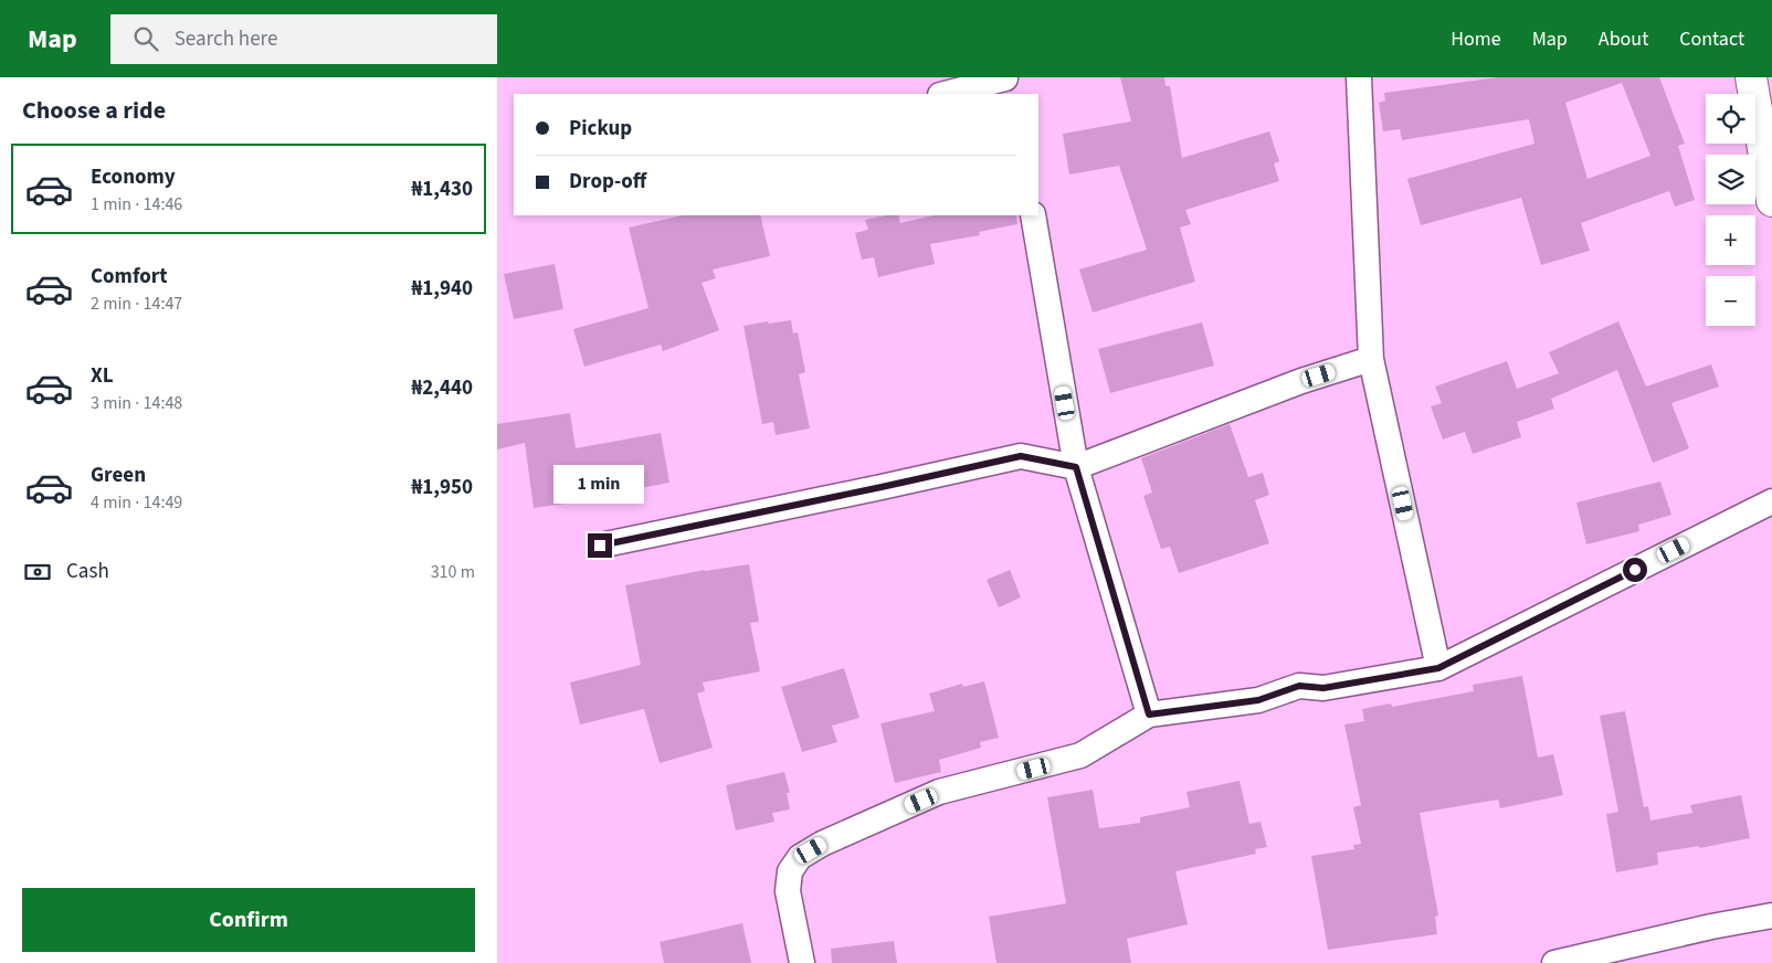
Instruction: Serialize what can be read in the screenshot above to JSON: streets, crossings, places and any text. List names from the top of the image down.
{
  "page": {
    "header": "Map",
    "search": "Search here",
    "nav": [
      "Home",
      "Map",
      "About",
      "Contact"
    ],
    "heading": "Choose a ride",
    "map_buttons": ["+", "−"],
    "banner": ["Pickup", "Drop-off"],
    "list": [
      {
        "name": "Economy",
        "note": "1 min · 14:46",
        "value": "₦1,430"
      },
      {
        "name": "Comfort",
        "note": "2 min · 14:47",
        "value": "₦1,940"
      },
      {
        "name": "XL",
        "note": "3 min · 14:48",
        "value": "₦2,440"
      },
      {
        "name": "Green",
        "note": "4 min · 14:49",
        "value": "₦1,950"
      }
    ],
    "bubble": "1 min",
    "pay": ["Cash", "310 m"],
    "buttons": "Confirm"
  }
}
